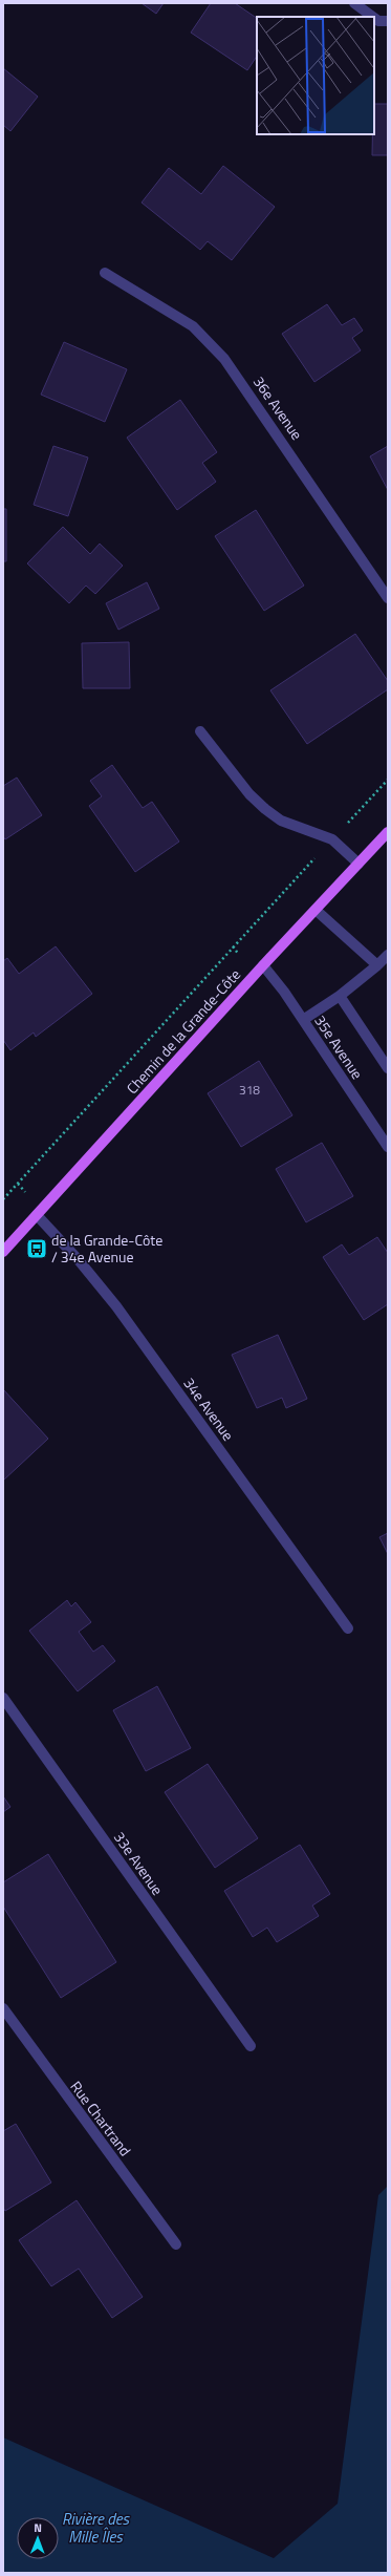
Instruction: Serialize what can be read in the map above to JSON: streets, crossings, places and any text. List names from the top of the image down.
{
  "streets": {
    "main road": ["Chemin de la Grande-Côte"],
    "street": [
      "36e Avenue",
      "35e Avenue",
      "34e Avenue",
      "33e Avenue",
      "Rue Chartrand"
    ]
  },
  "crossings": [
    ["Chemin de la Grande-Côte", "35e Avenue"],
    ["Chemin de la Grande-Côte", "34e Avenue"]
  ],
  "water": ["Rivière des Mille Îles"],
  "places": {
    "bus stop": ["de la Grande-Côte / 34e Avenue"]
  },
  "house_numbers": ["318"],
  "north": "top"
}
